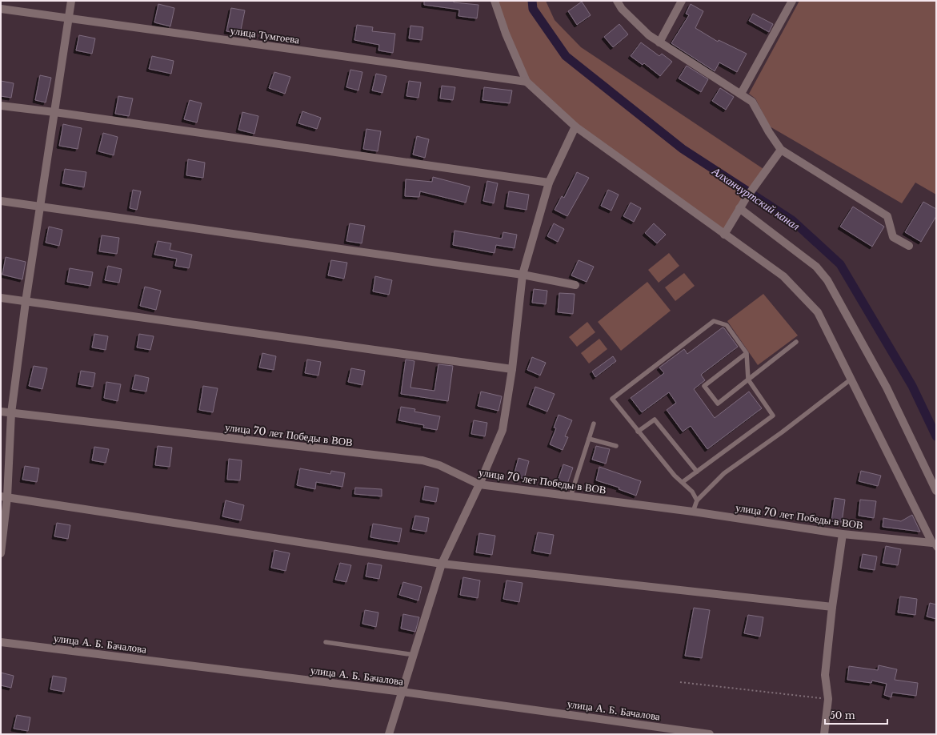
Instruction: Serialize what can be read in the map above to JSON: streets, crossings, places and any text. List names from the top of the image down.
{
  "streets": {
    "street": ["улица Тумгоева", "улица 70 лет Победы в ВОВ", "улица А. Б. Бачалова"]
  },
  "water": ["Алханчуртский канал"],
  "scale_bar": "50 m"
}
